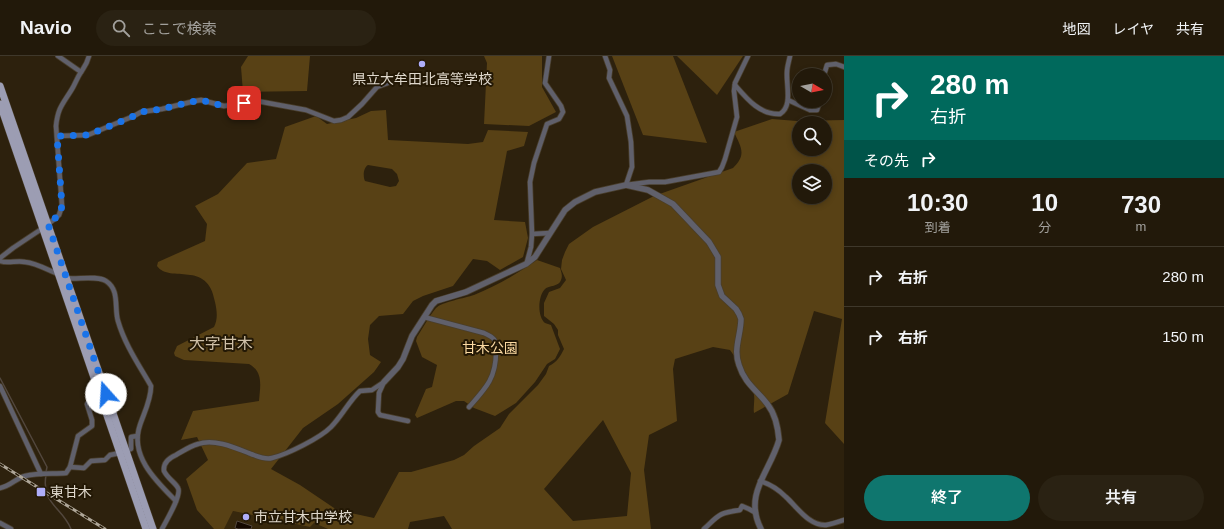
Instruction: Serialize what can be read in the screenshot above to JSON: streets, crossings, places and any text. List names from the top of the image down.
{
  "districts": ["大字甘木"],
  "parks": ["甘木公園"],
  "places": {
    "other": ["県立大牟田北高等学校", "市立甘木中学校"],
    "transit": ["東甘木"]
  },
  "north": "right",
  "page": {
    "header": "Navio",
    "search": "ここで検索",
    "nav": ["地図", "レイヤ", "共有"],
    "turn": ["280 m", "右折"],
    "then": "その先",
    "eta": [
      "10:30",
      "到着",
      "10",
      "分",
      "730",
      "m"
    ],
    "list": [
      {
        "name": "右折",
        "value": "280 m"
      },
      {
        "name": "右折",
        "value": "150 m"
      }
    ],
    "buttons": ["終了", "共有"]
  }
}
